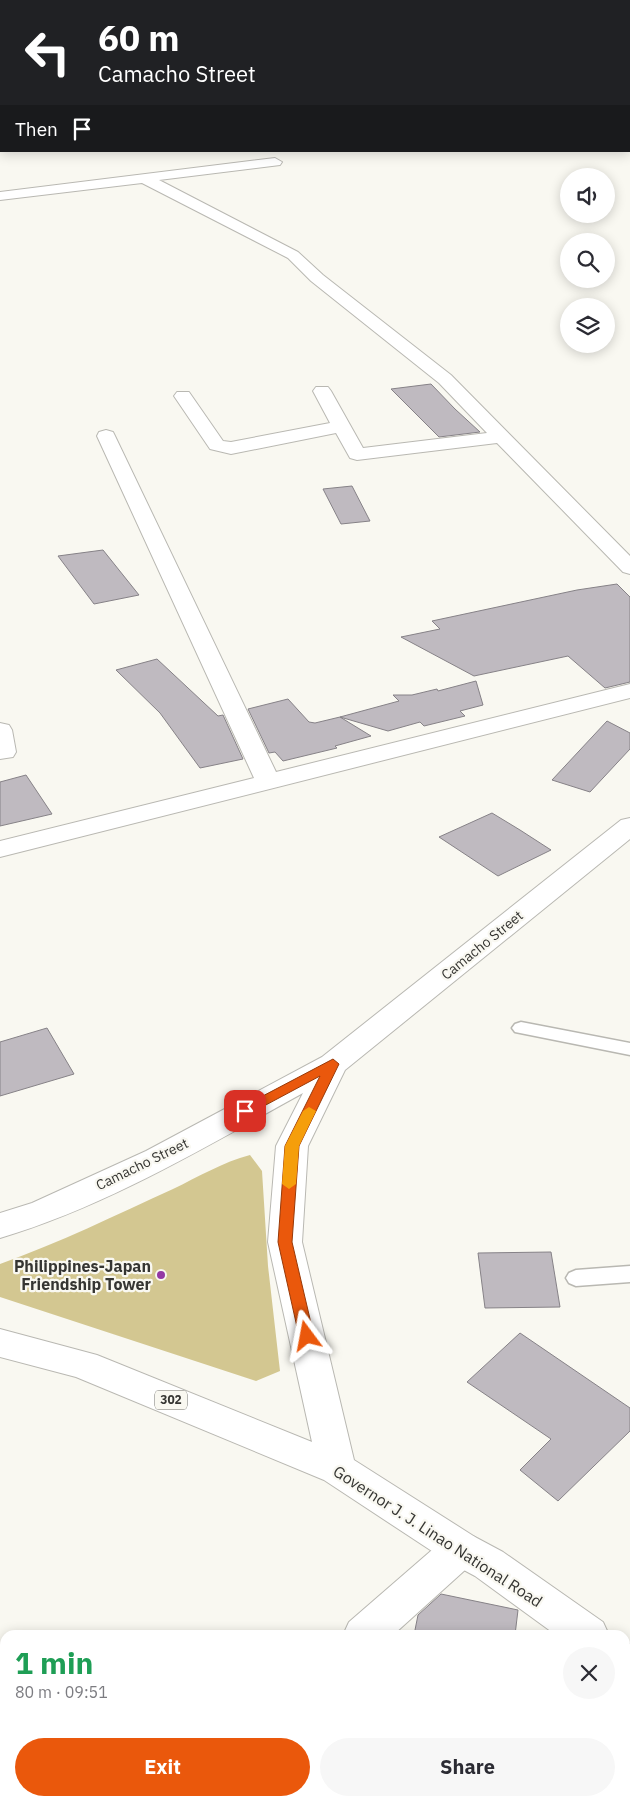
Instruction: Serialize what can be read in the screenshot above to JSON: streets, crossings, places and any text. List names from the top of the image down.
{
  "streets": {
    "street": ["Camacho Street", "302", "Governor J. J. Linao National Road"]
  },
  "crossings": [
    ["Camacho Street", "Governor J. J. Linao National Road"]
  ],
  "places": ["Philippines-Japan Friendship Tower"],
  "page": {
    "turn": ["60 m", "Camacho Street"],
    "then": "Then",
    "heading": ["1 min", "80 m · 09:51"],
    "buttons": ["Exit", "Share"]
  }
}
